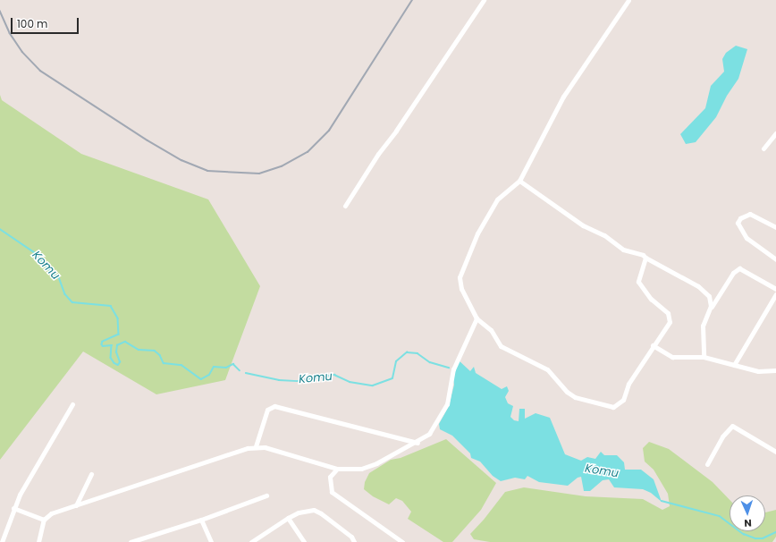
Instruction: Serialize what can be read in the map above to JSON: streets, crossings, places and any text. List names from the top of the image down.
{
  "water": ["Komu"],
  "scale_bar": "100 m",
  "north": "bottom"
}
